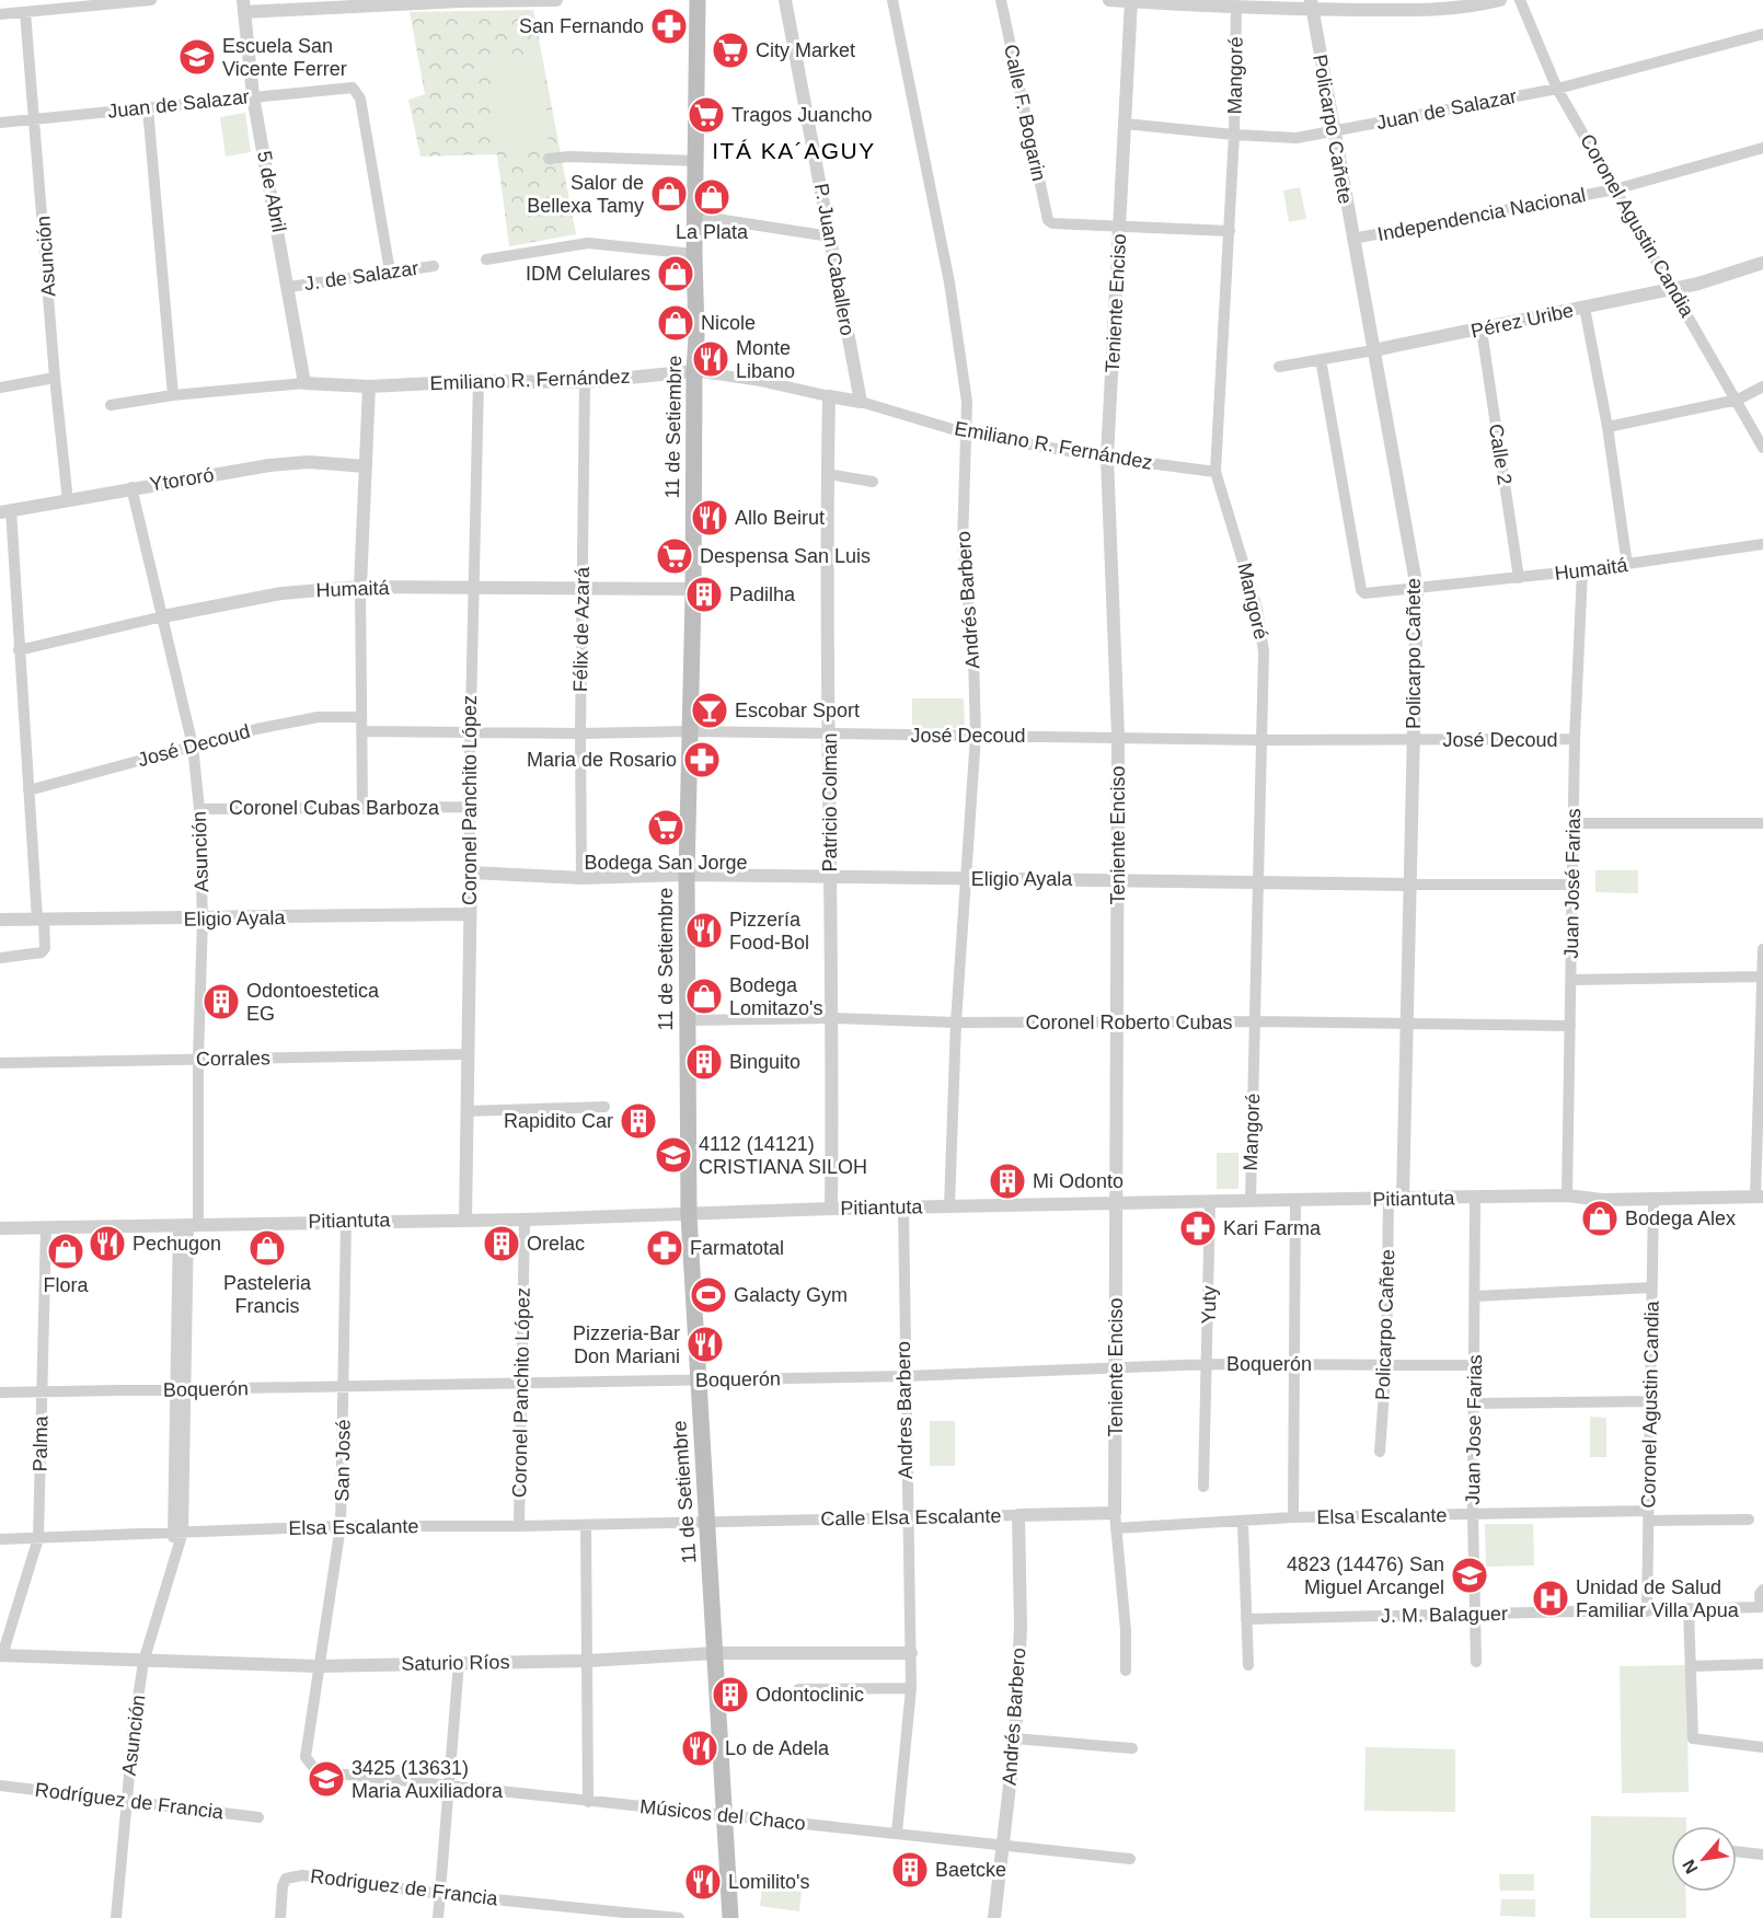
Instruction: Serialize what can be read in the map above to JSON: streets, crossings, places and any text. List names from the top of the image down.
{
  "streets": {
    "main road": ["11 de Setiembre"],
    "street": [
      "Mangoré",
      "Juan de Salazar",
      "Calle F. Bogarin",
      "Policarpo Cañete",
      "5 de Abril",
      "Independencia Nacional",
      "Coronel Agustin Candia",
      "Asunción",
      "P. Juan Caballero",
      "J. de Salazar",
      "Teniente Enciso",
      "Pérez Uribe",
      "Emiliano R. Fernández",
      "Calle 2",
      "Ytororó",
      "Humaitá",
      "Andrés Barbero",
      "Félix de Azará",
      "José Decoud",
      "Coronel Panchito López",
      "Patricio Colman",
      "Coronel Cubas Barboza",
      "Eligio Ayala",
      "Juan José Farias",
      "Coronel Roberto Cubas",
      "Corrales",
      "Pitiantuta",
      "Yuty",
      "Boquerón",
      "Andres Barbero",
      "Juan Jose Farias",
      "Palma",
      "San José",
      "Elsa Escalante",
      "Calle Elsa Escalante",
      "J. M. Balaguer",
      "Saturio Ríos",
      "Rodríguez de Francia",
      "Músicos del Chaco",
      "Rodriguez de Francia"
    ]
  },
  "crossings": [
    ["Mangoré", "Juan de Salazar"],
    ["Mangoré", "Emiliano R. Fernández"],
    ["Mangoré", "José Decoud"],
    ["Mangoré", "Eligio Ayala"],
    ["Mangoré", "Coronel Roberto Cubas"],
    ["Mangoré", "Pitiantuta"],
    ["Juan de Salazar", "Policarpo Cañete"],
    ["Juan de Salazar", "5 de Abril"],
    ["Juan de Salazar", "Coronel Agustin Candia"],
    ["Juan de Salazar", "Asunción"],
    ["Juan de Salazar", "J. de Salazar"],
    ["Juan de Salazar", "Teniente Enciso"],
    ["Calle F. Bogarin", "Teniente Enciso"],
    ["Policarpo Cañete", "Independencia Nacional"],
    ["Policarpo Cañete", "Pérez Uribe"],
    ["Policarpo Cañete", "Humaitá"],
    ["Policarpo Cañete", "José Decoud"],
    ["Policarpo Cañete", "Eligio Ayala"],
    ["Policarpo Cañete", "Coronel Roberto Cubas"],
    ["Policarpo Cañete", "Pitiantuta"],
    ["Policarpo Cañete", "Boquerón"],
    ["5 de Abril", "J. de Salazar"],
    ["5 de Abril", "Emiliano R. Fernández"],
    ["Independencia Nacional", "Coronel Agustin Candia"],
    ["Coronel Agustin Candia", "Pérez Uribe"],
    ["Coronel Agustin Candia", "Pitiantuta"],
    ["Coronel Agustin Candia", "Elsa Escalante"],
    ["Coronel Agustin Candia", "J. M. Balaguer"],
    ["Asunción", "Ytororó"],
    ["Asunción", "Humaitá"],
    ["Asunción", "José Decoud"],
    ["Asunción", "Coronel Cubas Barboza"],
    ["Asunción", "Eligio Ayala"],
    ["Asunción", "Corrales"],
    ["Asunción", "Pitiantuta"],
    ["Asunción", "Boquerón"],
    ["Asunción", "Elsa Escalante"],
    ["Asunción", "Saturio Ríos"],
    ["Asunción", "Rodríguez de Francia"],
    ["P. Juan Caballero", "Emiliano R. Fernández"],
    ["Teniente Enciso", "Emiliano R. Fernández"],
    ["Teniente Enciso", "José Decoud"],
    ["Teniente Enciso", "Eligio Ayala"],
    ["Teniente Enciso", "Coronel Roberto Cubas"],
    ["Teniente Enciso", "Pitiantuta"],
    ["Teniente Enciso", "Boquerón"],
    ["Teniente Enciso", "Elsa Escalante"],
    ["Teniente Enciso", "Calle Elsa Escalante"],
    ["Pérez Uribe", "Calle 2"],
    ["Pérez Uribe", "Humaitá"],
    ["Emiliano R. Fernández", "11 de Setiembre"],
    ["Emiliano R. Fernández", "Andrés Barbero"],
    ["Emiliano R. Fernández", "Félix de Azará"],
    ["Emiliano R. Fernández", "Coronel Panchito López"],
    ["Emiliano R. Fernández", "Patricio Colman"],
    ["11 de Setiembre", "Humaitá"],
    ["11 de Setiembre", "José Decoud"],
    ["11 de Setiembre", "Eligio Ayala"],
    ["11 de Setiembre", "Coronel Roberto Cubas"],
    ["11 de Setiembre", "Pitiantuta"],
    ["11 de Setiembre", "Boquerón"],
    ["11 de Setiembre", "Elsa Escalante"],
    ["11 de Setiembre", "Calle Elsa Escalante"],
    ["11 de Setiembre", "Saturio Ríos"],
    ["11 de Setiembre", "Músicos del Chaco"],
    ["Calle 2", "Humaitá"],
    ["Humaitá", "Félix de Azará"],
    ["Humaitá", "Coronel Panchito López"],
    ["Humaitá", "Juan José Farias"],
    ["Andrés Barbero", "José Decoud"],
    ["Andrés Barbero", "Eligio Ayala"],
    ["Andrés Barbero", "Coronel Roberto Cubas"],
    ["Andrés Barbero", "Pitiantuta"],
    ["Andrés Barbero", "Calle Elsa Escalante"],
    ["Andrés Barbero", "Músicos del Chaco"],
    ["Félix de Azará", "José Decoud"],
    ["Félix de Azará", "Eligio Ayala"],
    ["José Decoud", "Coronel Panchito López"],
    ["José Decoud", "Patricio Colman"],
    ["José Decoud", "Juan José Farias"],
    ["Coronel Panchito López", "Coronel Cubas Barboza"],
    ["Coronel Panchito López", "Eligio Ayala"],
    ["Coronel Panchito López", "Corrales"],
    ["Coronel Panchito López", "Pitiantuta"],
    ["Coronel Panchito López", "Boquerón"],
    ["Coronel Panchito López", "Elsa Escalante"],
    ["Patricio Colman", "Eligio Ayala"],
    ["Patricio Colman", "Coronel Roberto Cubas"],
    ["Patricio Colman", "Pitiantuta"],
    ["Eligio Ayala", "Juan José Farias"],
    ["Juan José Farias", "Coronel Roberto Cubas"],
    ["Juan José Farias", "Pitiantuta"],
    ["Pitiantuta", "Yuty"],
    ["Pitiantuta", "Andres Barbero"],
    ["Pitiantuta", "Juan Jose Farias"],
    ["Pitiantuta", "Palma"],
    ["Pitiantuta", "San José"],
    ["Yuty", "Boquerón"],
    ["Boquerón", "Andres Barbero"],
    ["Boquerón", "Juan Jose Farias"],
    ["Boquerón", "Palma"],
    ["Boquerón", "San José"],
    ["Andres Barbero", "Calle Elsa Escalante"],
    ["Andres Barbero", "Saturio Ríos"],
    ["Andres Barbero", "Músicos del Chaco"],
    ["Juan Jose Farias", "Elsa Escalante"],
    ["Juan Jose Farias", "J. M. Balaguer"],
    ["Palma", "Elsa Escalante"],
    ["Palma", "Saturio Ríos"],
    ["San José", "Elsa Escalante"],
    ["San José", "Saturio Ríos"],
    ["San José", "Músicos del Chaco"],
    ["Elsa Escalante", "Calle Elsa Escalante"]
  ],
  "districts": ["ITÁ KA´AGUY"],
  "places": {
    "pharmacy": [
      "San Fernando",
      "Maria de Rosario",
      "Kari Farma",
      "Farmatotal"
    ],
    "supermarket": [
      "City Market",
      "Tragos Juancho",
      "Despensa San Luis",
      "Bodega San Jorge"
    ],
    "school or university": [
      "Escuela San Vicente Ferrer",
      "4112 (14121) CRISTIANA SILOH",
      "4823 (14476) San Miguel Arcangel",
      "3425 (13631) Maria Auxiliadora"
    ],
    "shop": [
      "Salor de Bellexa Tamy",
      "La Plata",
      "IDM Celulares",
      "Nicole",
      "Bodega Lomitazo's",
      "Bodega Alex",
      "Pasteleria Francis",
      "Flora"
    ],
    "restaurant": [
      "Monte Libano",
      "Allo Beirut",
      "Pizzería Food-Bol",
      "Pechugon",
      "Pizzeria-Bar Don Mariani",
      "Lo de Adela",
      "Lomilito's"
    ],
    "building": [
      "Padilha",
      "Odontoestetica EG",
      "Binguito",
      "Rapidito Car",
      "Mi Odonto",
      "Orelac",
      "Odontoclinic",
      "Baetcke"
    ],
    "bar": ["Escobar Sport"],
    "sports": ["Galacty Gym"],
    "hospital": ["Unidad de Salud Familiar Villa Apua"]
  },
  "north": "bottom left"
}
